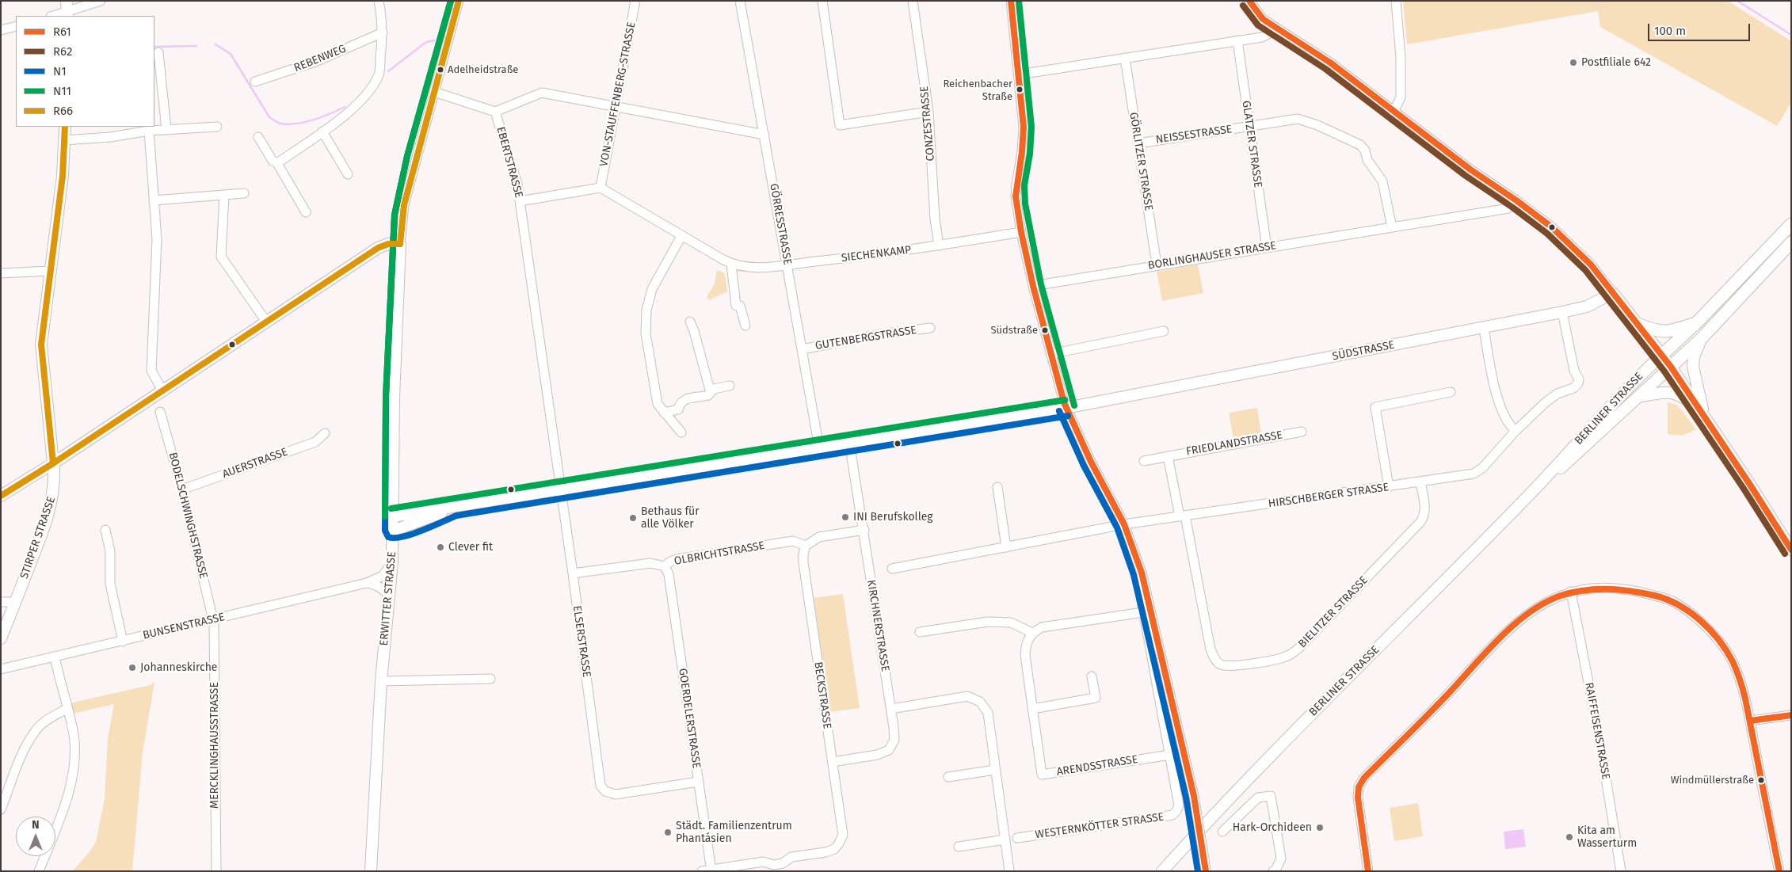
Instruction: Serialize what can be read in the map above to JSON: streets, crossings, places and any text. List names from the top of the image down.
{
  "streets": {
    "highway": ["BERLINER STRASSE"],
    "main road": ["SÜDSTRASSE", "STIRPER STRASSE", "ERWITTER STRASSE"],
    "street": [
      "REBENWEG",
      "VON-STAUFFENBERG-STRASSE",
      "CONZESTRASSE",
      "NEISSESTRASSE",
      "GLATZER STRASSE",
      "GÖRLITZER STRASSE",
      "EBERTSTRASSE",
      "GÖRRESSTRASSE",
      "SIECHENKAMP",
      "BORLINGHAUSER STRASSE",
      "GUTENBERGSTRASSE",
      "FRIEDLANDSTRASSE",
      "AUERSTRASSE",
      "HIRSCHBERGER STRASSE",
      "BODELSCHWINGHSTRASSE",
      "OLBRICHTSTRASSE",
      "BIELITZER STRASSE",
      "KIRCHNERSTRASSE",
      "BUNSENSTRASSE",
      "ELSERSTRASSE",
      "BECKSTRASSE",
      "GOERDELERSTRASSE",
      "RAIFFEISENSTRASSE",
      "MERCKLINGHAUSSTRASSE",
      "ARENDSSTRASSE",
      "WESTERNKÖTTER STRASSE"
    ]
  },
  "crossings": [
    ["VON-STAUFFENBERG-STRASSE", "SIECHENKAMP"],
    ["CONZESTRASSE", "SIECHENKAMP"],
    ["NEISSESTRASSE", "GLATZER STRASSE"],
    ["NEISSESTRASSE", "GÖRLITZER STRASSE"],
    ["GLATZER STRASSE", "BORLINGHAUSER STRASSE"],
    ["GÖRLITZER STRASSE", "BORLINGHAUSER STRASSE"],
    ["EBERTSTRASSE", "SÜDSTRASSE"],
    ["EBERTSTRASSE", "ERWITTER STRASSE"],
    ["EBERTSTRASSE", "ELSERSTRASSE"],
    ["GÖRRESSTRASSE", "SIECHENKAMP"],
    ["GÖRRESSTRASSE", "GUTENBERGSTRASSE"],
    ["GÖRRESSTRASSE", "SÜDSTRASSE"],
    ["SIECHENKAMP", "WESTERNKÖTTER STRASSE"],
    ["BORLINGHAUSER STRASSE", "WESTERNKÖTTER STRASSE"],
    ["SÜDSTRASSE", "HIRSCHBERGER STRASSE"],
    ["SÜDSTRASSE", "ERWITTER STRASSE"],
    ["SÜDSTRASSE", "KIRCHNERSTRASSE"],
    ["SÜDSTRASSE", "ELSERSTRASSE"],
    ["SÜDSTRASSE", "WESTERNKÖTTER STRASSE"],
    ["AUERSTRASSE", "BODELSCHWINGHSTRASSE"],
    ["HIRSCHBERGER STRASSE", "BIELITZER STRASSE"],
    ["HIRSCHBERGER STRASSE", "WESTERNKÖTTER STRASSE"],
    ["BODELSCHWINGHSTRASSE", "BUNSENSTRASSE"],
    ["BODELSCHWINGHSTRASSE", "MERCKLINGHAUSSTRASSE"],
    ["OLBRICHTSTRASSE", "ELSERSTRASSE"],
    ["OLBRICHTSTRASSE", "BECKSTRASSE"],
    ["OLBRICHTSTRASSE", "GOERDELERSTRASSE"],
    ["ERWITTER STRASSE", "BUNSENSTRASSE"],
    ["KIRCHNERSTRASSE", "BECKSTRASSE"],
    ["BUNSENSTRASSE", "MERCKLINGHAUSSTRASSE"],
    ["ELSERSTRASSE", "GOERDELERSTRASSE"],
    ["ARENDSSTRASSE", "WESTERNKÖTTER STRASSE"]
  ],
  "places": [
    "Postfiliale 642",
    "Adelheidstraße",
    "Reichenbacher Straße",
    "Südstraße",
    "INI Berufskolleg",
    "Bethaus für alle Völker",
    "Clever fit",
    "Johanneskirche",
    "Windmüllerstraße",
    "Hark-Orchideen",
    "Städt. Familienzentrum Phantásien",
    "Kita am Wasserturm"
  ],
  "lines": [
    "transit line R61",
    "transit line N1",
    "transit line N11",
    "transit line R66",
    "transit line R62"
  ],
  "legend": [
    "R61",
    "R62",
    "N1",
    "N11",
    "R66"
  ],
  "scale_bar": "100 m",
  "north": "top"
}
